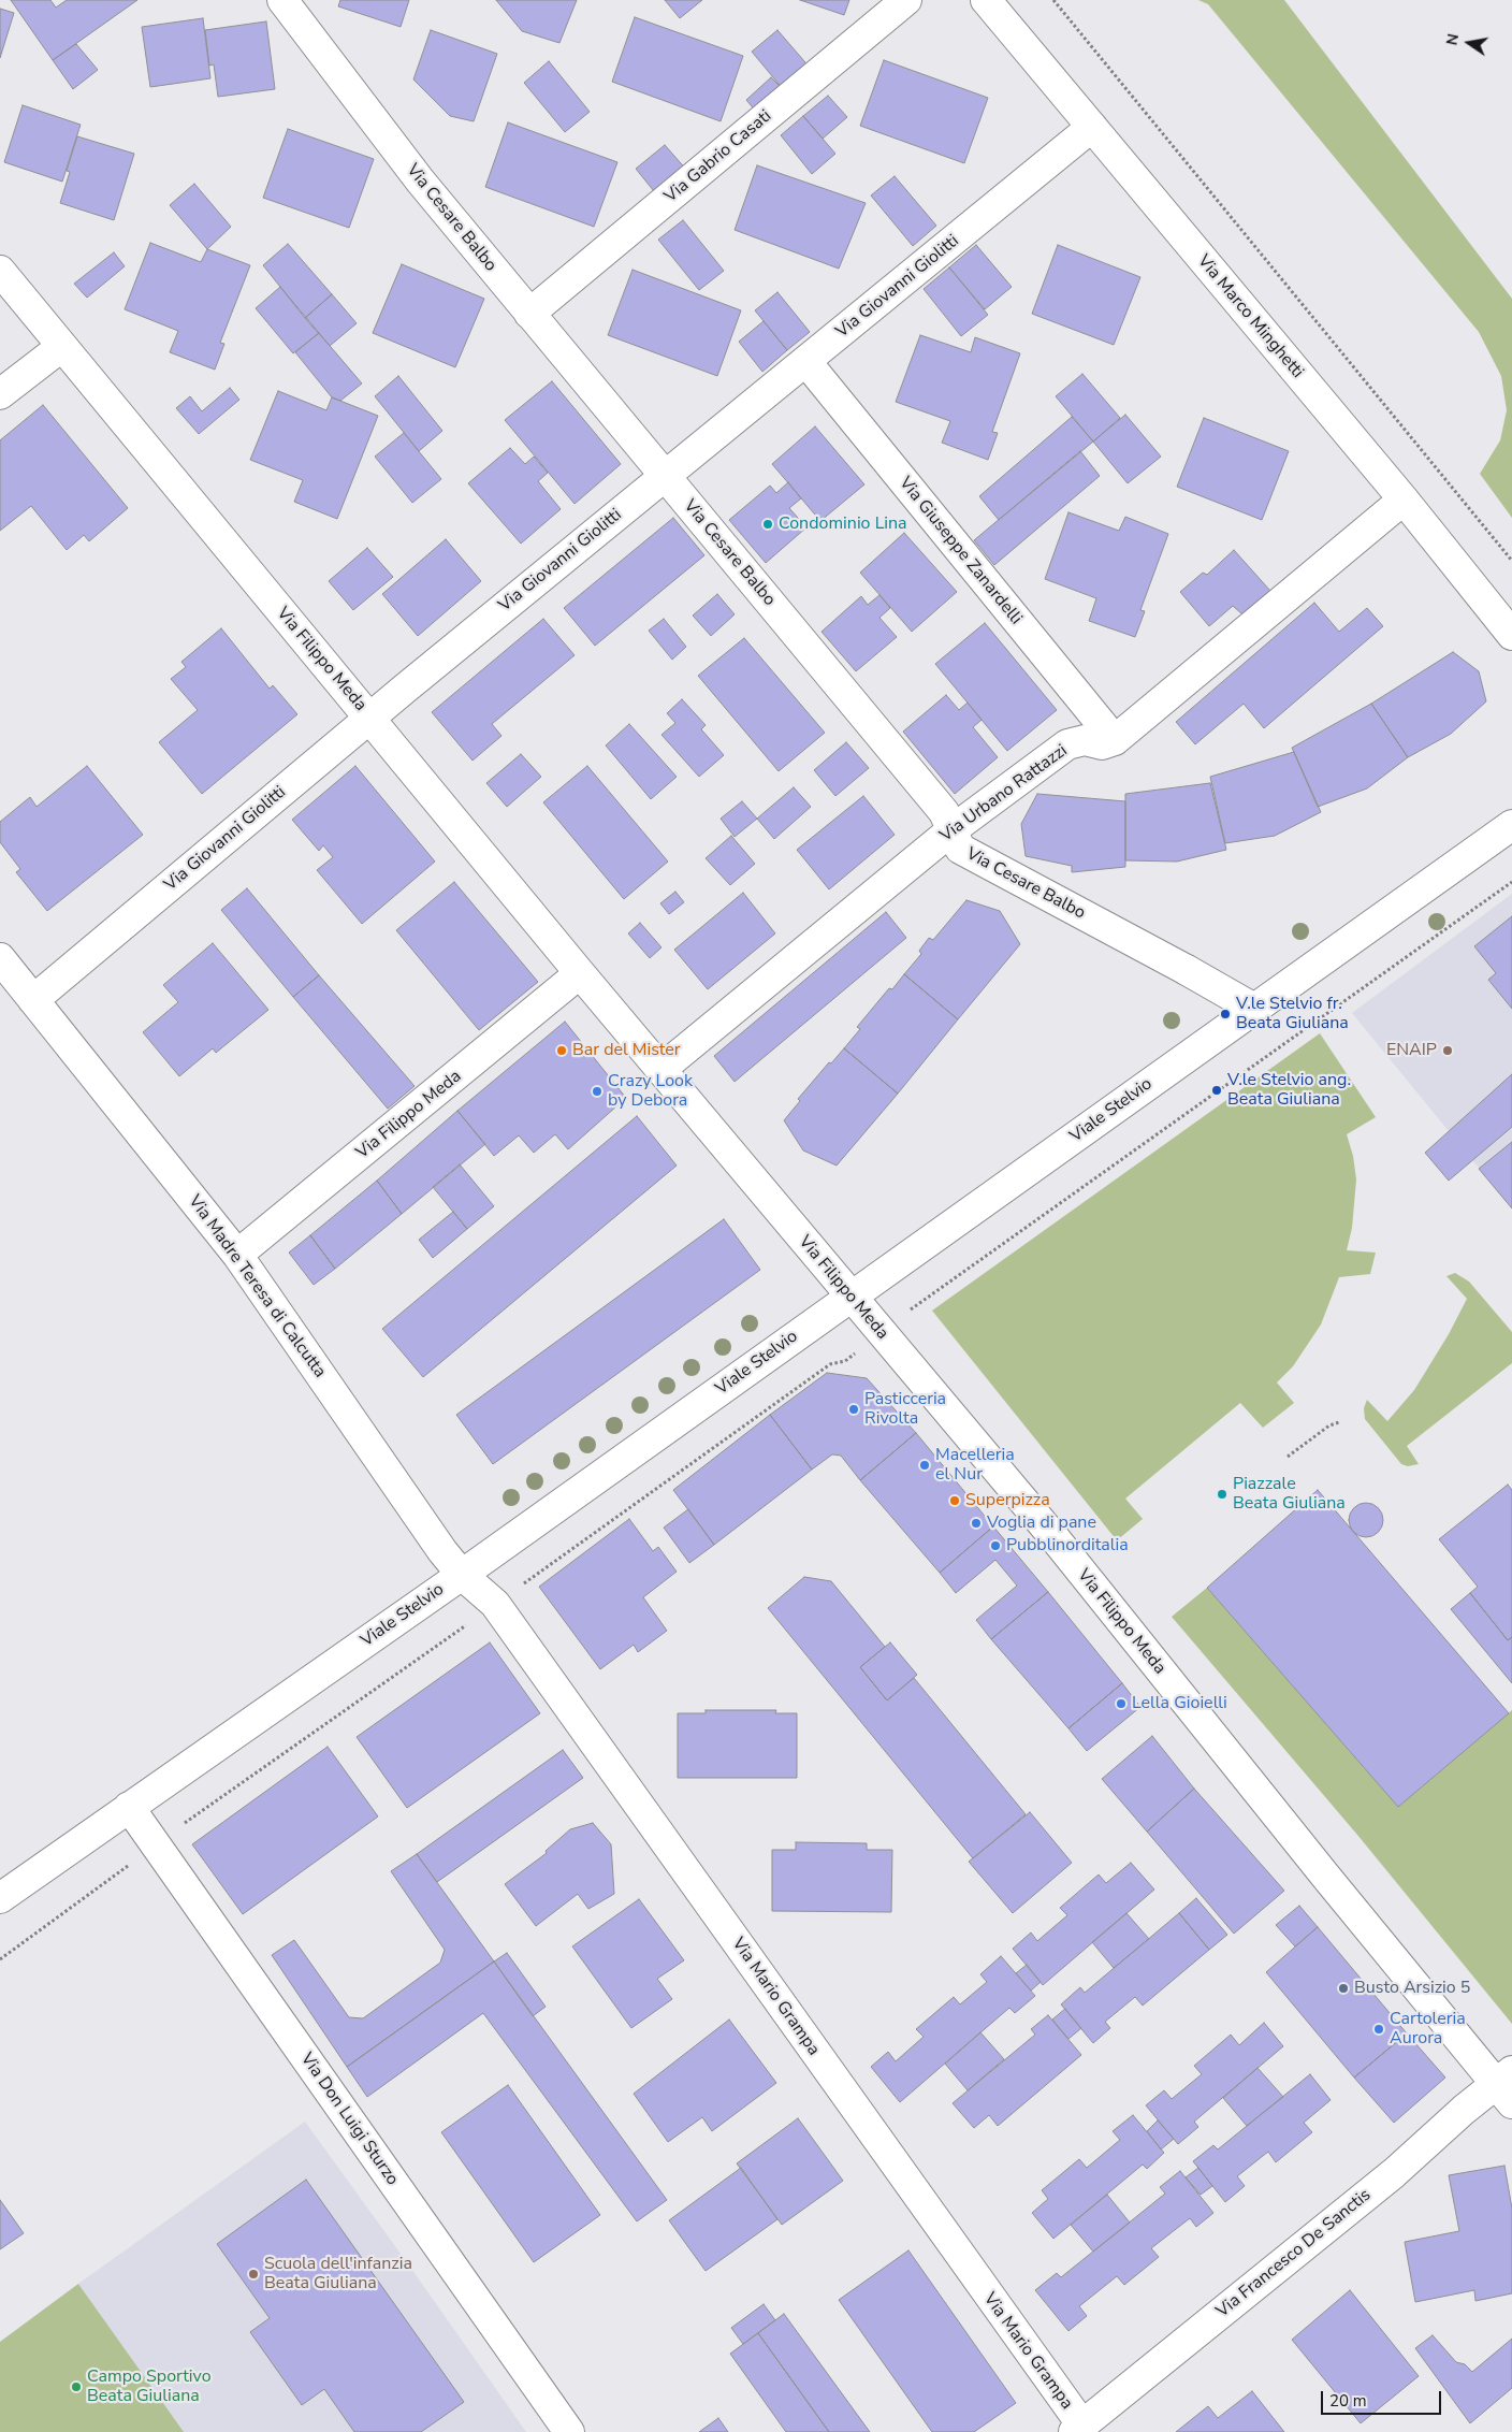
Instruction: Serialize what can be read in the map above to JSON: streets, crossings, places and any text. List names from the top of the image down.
{
  "streets": {
    "street": [
      "Via Gabrio Casati",
      "Via Cesare Balbo",
      "Via Giovanni Giolitti",
      "Via Marco Minghetti",
      "Via Giuseppe Zanardelli",
      "Via Filippo Meda",
      "Via Urbano Rattazzi",
      "Viale Stelvio",
      "Via Madre Teresa di Calcutta",
      "Via Mario Grampa",
      "Via Don Luigi Sturzo",
      "Via Francesco De Sanctis"
    ]
  },
  "crossings": [
    ["Via Gabrio Casati", "Via Cesare Balbo"],
    ["Via Cesare Balbo", "Via Giovanni Giolitti"],
    ["Via Cesare Balbo", "Via Urbano Rattazzi"],
    ["Via Cesare Balbo", "Viale Stelvio"],
    ["Via Giovanni Giolitti", "Via Marco Minghetti"],
    ["Via Giovanni Giolitti", "Via Giuseppe Zanardelli"],
    ["Via Giovanni Giolitti", "Via Filippo Meda"],
    ["Via Giovanni Giolitti", "Via Madre Teresa di Calcutta"],
    ["Via Giuseppe Zanardelli", "Via Urbano Rattazzi"],
    ["Via Filippo Meda", "Via Urbano Rattazzi"],
    ["Via Filippo Meda", "Viale Stelvio"],
    ["Via Filippo Meda", "Via Madre Teresa di Calcutta"],
    ["Via Filippo Meda", "Via Francesco De Sanctis"],
    ["Viale Stelvio", "Via Madre Teresa di Calcutta"],
    ["Viale Stelvio", "Via Mario Grampa"],
    ["Viale Stelvio", "Via Don Luigi Sturzo"],
    ["Via Madre Teresa di Calcutta", "Via Mario Grampa"],
    ["Via Mario Grampa", "Via Francesco De Sanctis"]
  ],
  "places": [
    "Condominio Lina",
    "V.le Stelvio fr. Beata Giuliana",
    "Bar del Mister",
    "ENAIP",
    "V.le Stelvio ang. Beata Giuliana",
    "Crazy Look by Debora",
    "Pasticceria Rivolta",
    "Macelleria el Nur",
    "Piazzale Beata Giuliana",
    "Superpizza",
    "Voglia di pane",
    "Pubblinorditalia",
    "Lella Gioielli",
    "Busto Arsizio 5",
    "Cartoleria Aurora",
    "Scuola dell'infanzia Beata Giuliana",
    "Campo Sportivo Beata Giuliana"
  ],
  "scale_bar": "20 m",
  "north": "left"
}
